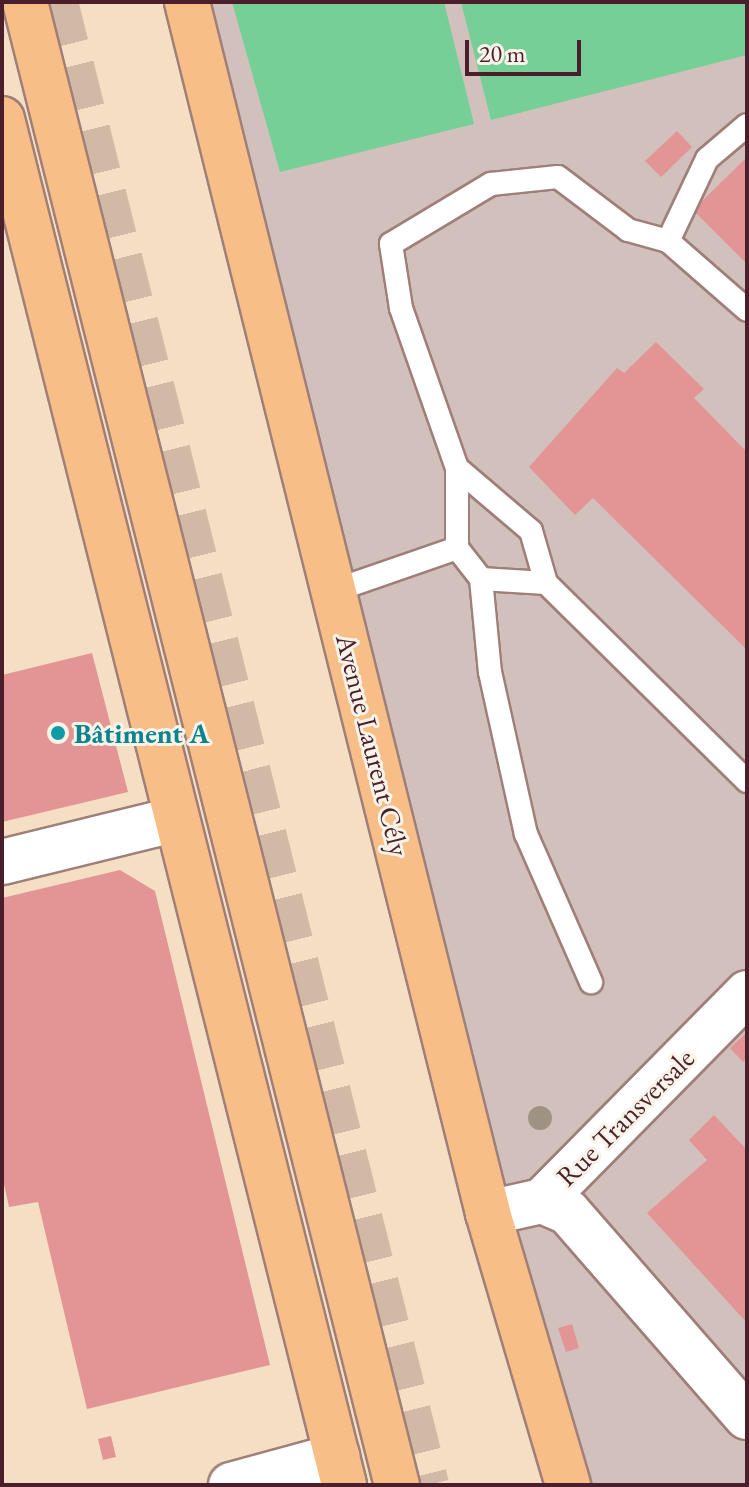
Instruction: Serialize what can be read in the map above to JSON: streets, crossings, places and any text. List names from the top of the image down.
{
  "streets": {
    "main road": ["Avenue Laurent Cély"],
    "street": ["Rue Transversale"]
  },
  "crossings": [
    ["Avenue Laurent Cély", "Rue Transversale"]
  ],
  "places": ["Bâtiment A"],
  "scale_bar": "20 m"
}
